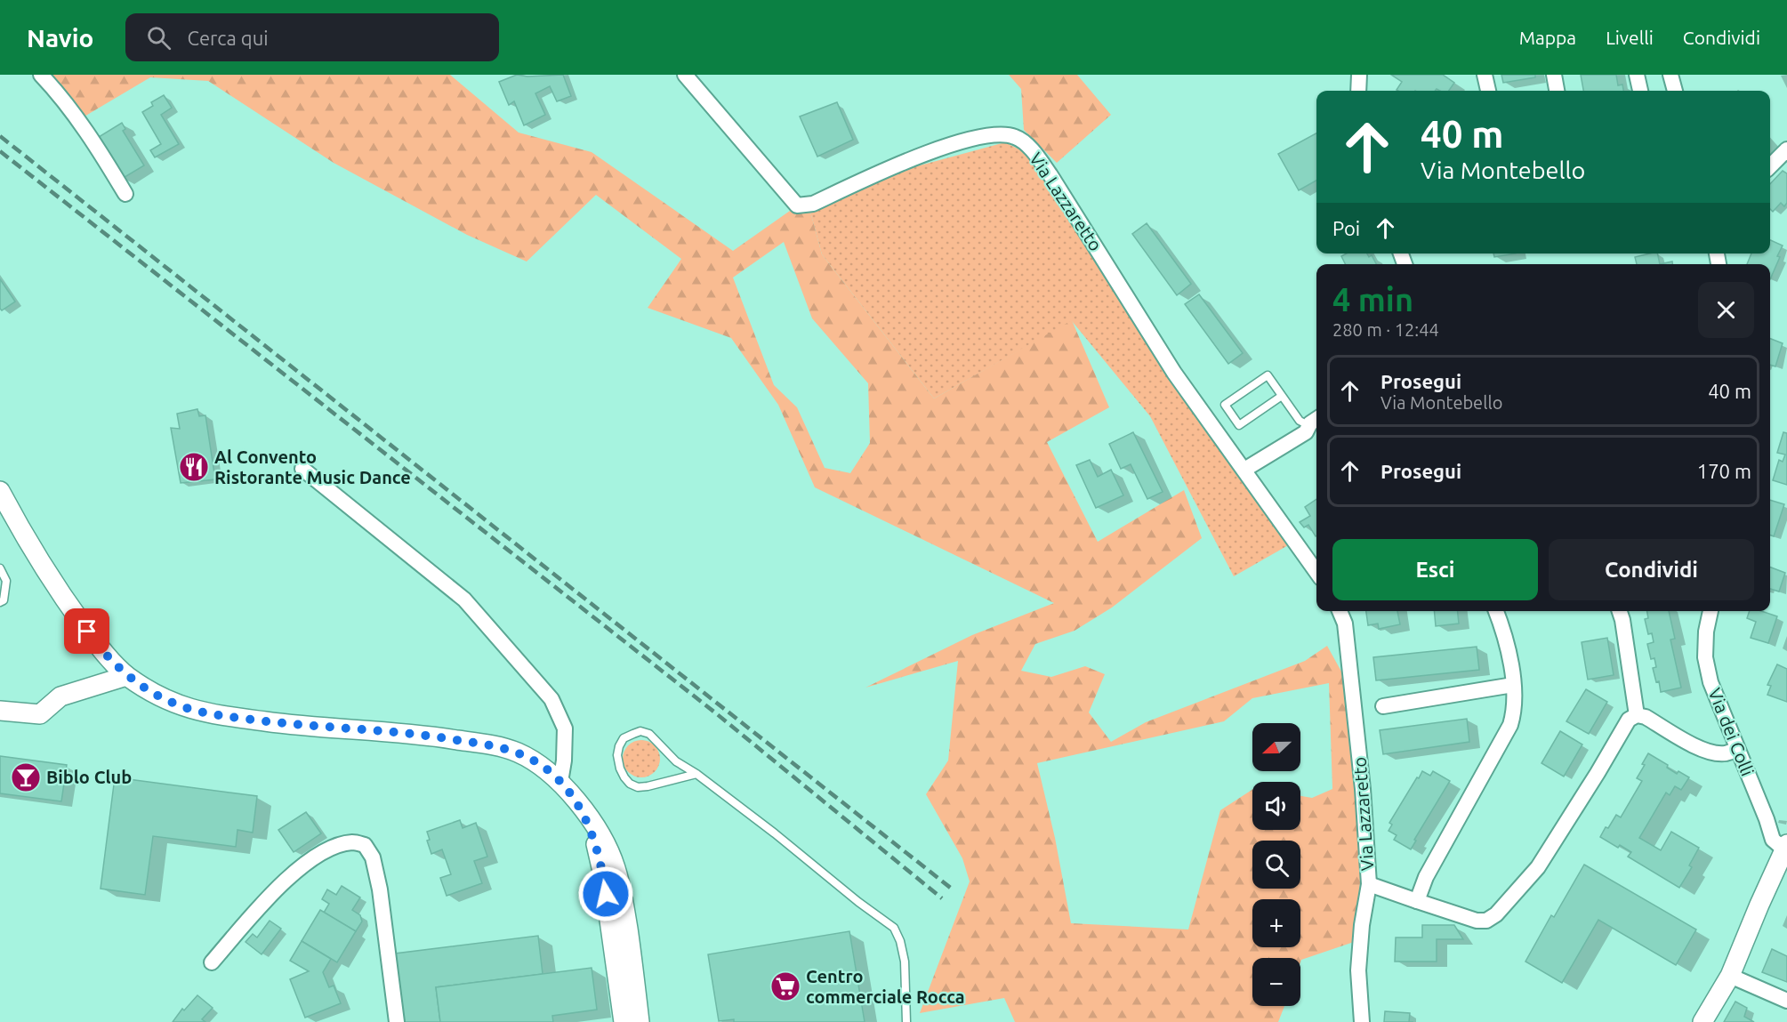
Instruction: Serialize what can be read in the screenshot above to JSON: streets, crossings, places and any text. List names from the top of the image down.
{
  "streets": {
    "street": ["Via Lazzaretto", "Via dei Colli"]
  },
  "places": {
    "restaurant": ["Al Convento Ristorante Music Dance"],
    "bar": ["Biblo Club"],
    "supermarket": ["Centro commerciale Rocca"]
  },
  "north": "left",
  "page": {
    "header": "Navio",
    "search": "Cerca qui",
    "nav": ["Mappa", "Livelli", "Condividi"],
    "turn": ["40 m", "Via Montebello"],
    "then": "Poi",
    "heading": ["4 min", "280 m · 12:44"],
    "list": [
      {
        "name": "Prosegui",
        "note": "Via Montebello",
        "value": "40 m"
      },
      {
        "name": "Prosegui",
        "value": "170 m"
      }
    ],
    "buttons": ["Esci", "Condividi"],
    "map_buttons": ["+", "−"]
  }
}
